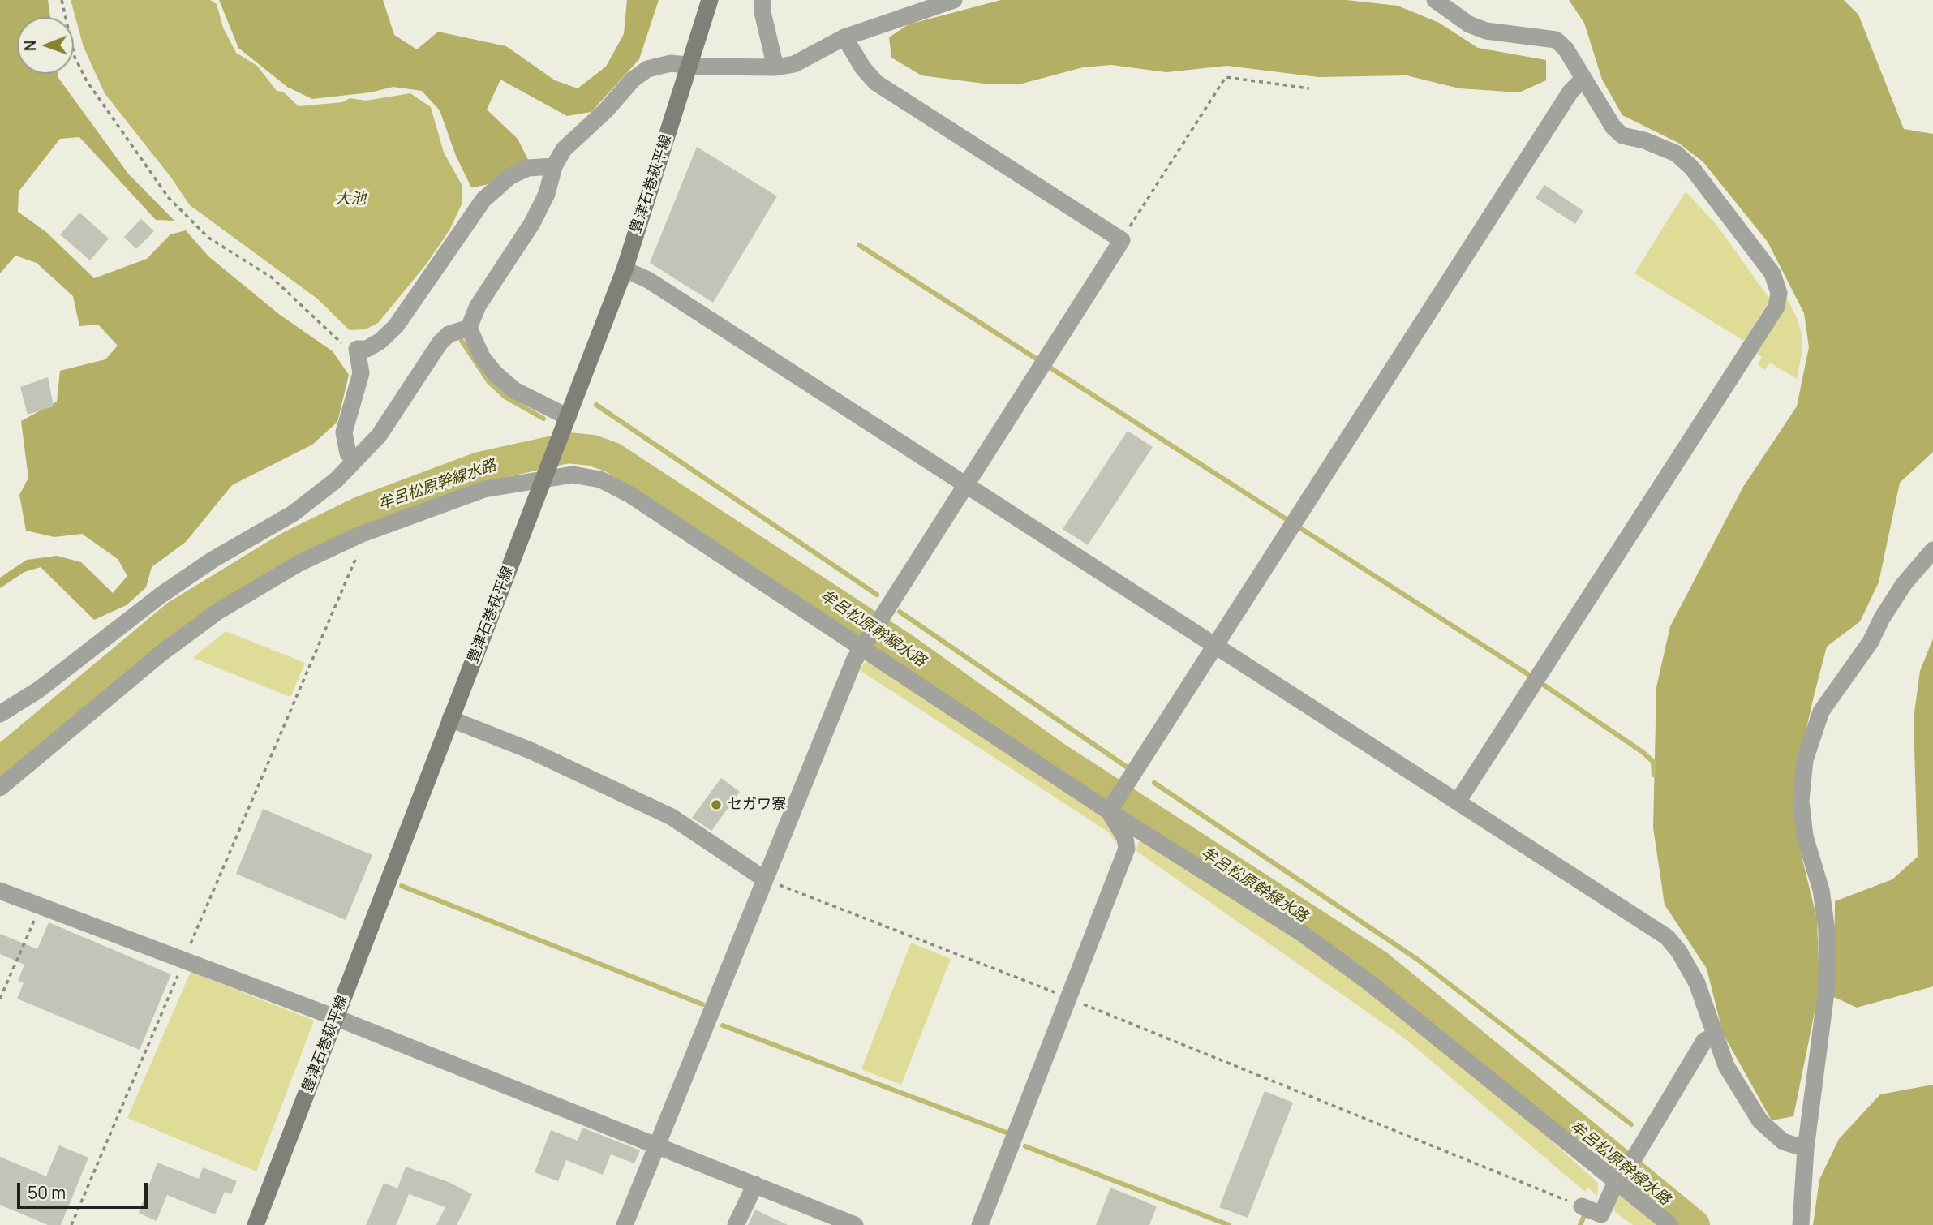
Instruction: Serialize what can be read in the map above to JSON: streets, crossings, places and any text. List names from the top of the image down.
{
  "streets": {
    "main road": ["豊津石巻萩平線"]
  },
  "water": ["大池", "牟呂松原幹線水路"],
  "places": ["セガワ寮"],
  "scale_bar": "50 m",
  "north": "left"
}
